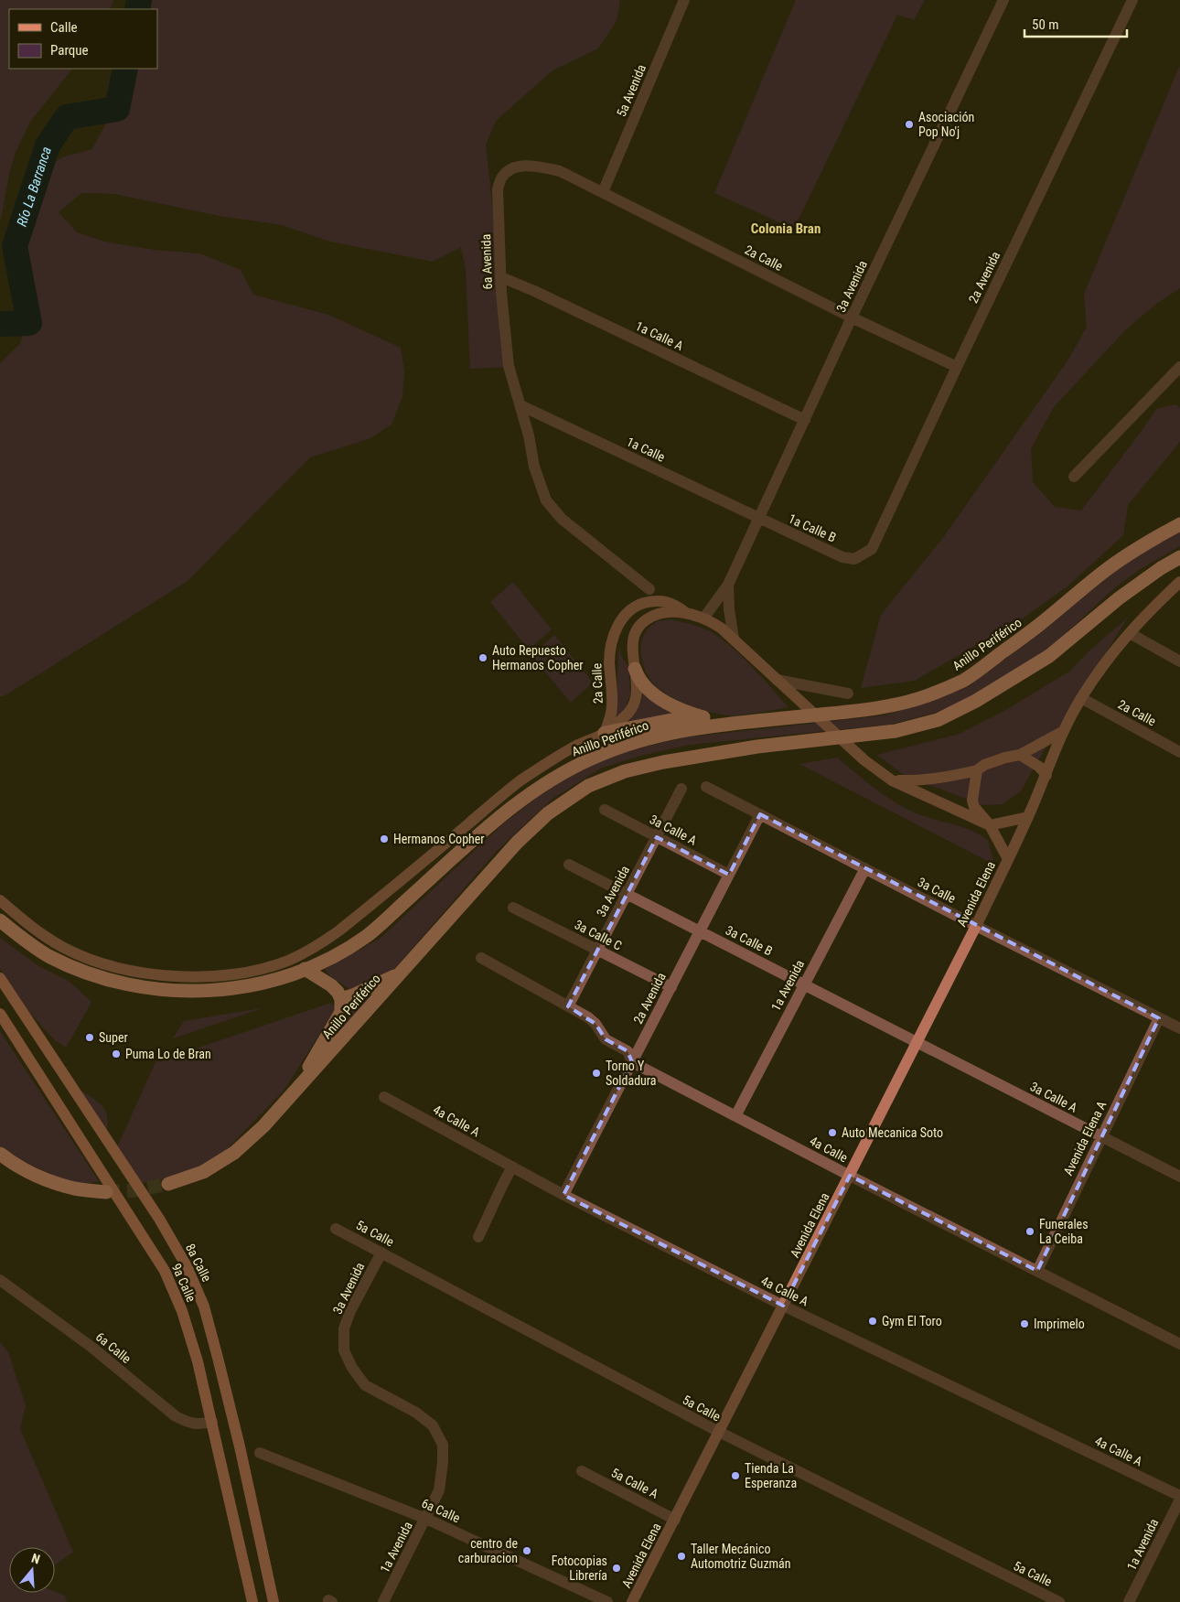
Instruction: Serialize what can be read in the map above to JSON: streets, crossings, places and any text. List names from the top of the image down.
{
  "streets": {
    "highway": ["Anillo Periférico"],
    "main road": ["8a Calle", "9a Calle"],
    "street": [
      "5a Avenida",
      "2a Calle",
      "6a Avenida",
      "2a Avenida",
      "3a Avenida",
      "1a Calle A",
      "1a Calle",
      "1a Calle B",
      "3a Calle A",
      "3a Calle",
      "Avenida Elena",
      "3a Calle C",
      "3a Calle B",
      "1a Avenida",
      "4a Calle A",
      "Avenida Elena A",
      "4a Calle",
      "5a Calle",
      "6a Calle",
      "5a Calle A"
    ]
  },
  "crossings": [
    ["5a Avenida", "2a Calle"],
    ["2a Calle", "6a Avenida"],
    ["2a Calle", "2a Avenida"],
    ["2a Calle", "3a Avenida"],
    ["2a Calle", "Anillo Periférico"],
    ["2a Calle", "Avenida Elena"],
    ["6a Avenida", "1a Calle A"],
    ["6a Avenida", "1a Calle"],
    ["2a Avenida", "1a Calle B"],
    ["2a Avenida", "3a Calle A"],
    ["2a Avenida", "3a Calle"],
    ["2a Avenida", "3a Calle C"],
    ["2a Avenida", "3a Calle B"],
    ["2a Avenida", "4a Calle A"],
    ["2a Avenida", "4a Calle"],
    ["3a Avenida", "1a Calle A"],
    ["3a Avenida", "1a Calle"],
    ["3a Avenida", "1a Calle B"],
    ["3a Avenida", "3a Calle A"],
    ["3a Avenida", "3a Calle C"],
    ["3a Avenida", "3a Calle B"],
    ["3a Avenida", "1a Avenida"],
    ["3a Avenida", "4a Calle"],
    ["3a Avenida", "5a Calle"],
    ["1a Calle", "1a Calle B"],
    ["3a Calle A", "Avenida Elena"],
    ["3a Calle A", "3a Calle B"],
    ["3a Calle A", "Avenida Elena A"],
    ["3a Calle", "Avenida Elena"],
    ["3a Calle", "1a Avenida"],
    ["3a Calle", "Avenida Elena A"],
    ["Avenida Elena", "3a Calle B"],
    ["Avenida Elena", "4a Calle A"],
    ["Avenida Elena", "4a Calle"],
    ["Avenida Elena", "5a Calle"],
    ["Avenida Elena", "5a Calle A"],
    ["3a Calle B", "1a Avenida"],
    ["1a Avenida", "4a Calle"],
    ["1a Avenida", "6a Calle"],
    ["Avenida Elena A", "4a Calle"],
    ["9a Calle", "6a Calle"]
  ],
  "districts": ["Colonia Bran"],
  "water": ["Río La Barranca"],
  "places": [
    "Asociación Pop No'j",
    "Auto Repuesto Hermanos Copher",
    "Hermanos Copher",
    "Super",
    "Puma Lo de Bran",
    "Torno Y Soldadura",
    "Auto Mecanica Soto",
    "Funerales La Ceiba",
    "Gym El Toro",
    "Imprimelo",
    "Tienda La Esperanza",
    "centro de carburacion",
    "Taller Mecánico Automotriz Guzmán",
    "Fotocopias Librería"
  ],
  "legend": ["Calle", "Parque"],
  "scale_bar": "50 m",
  "north": "top"
}
